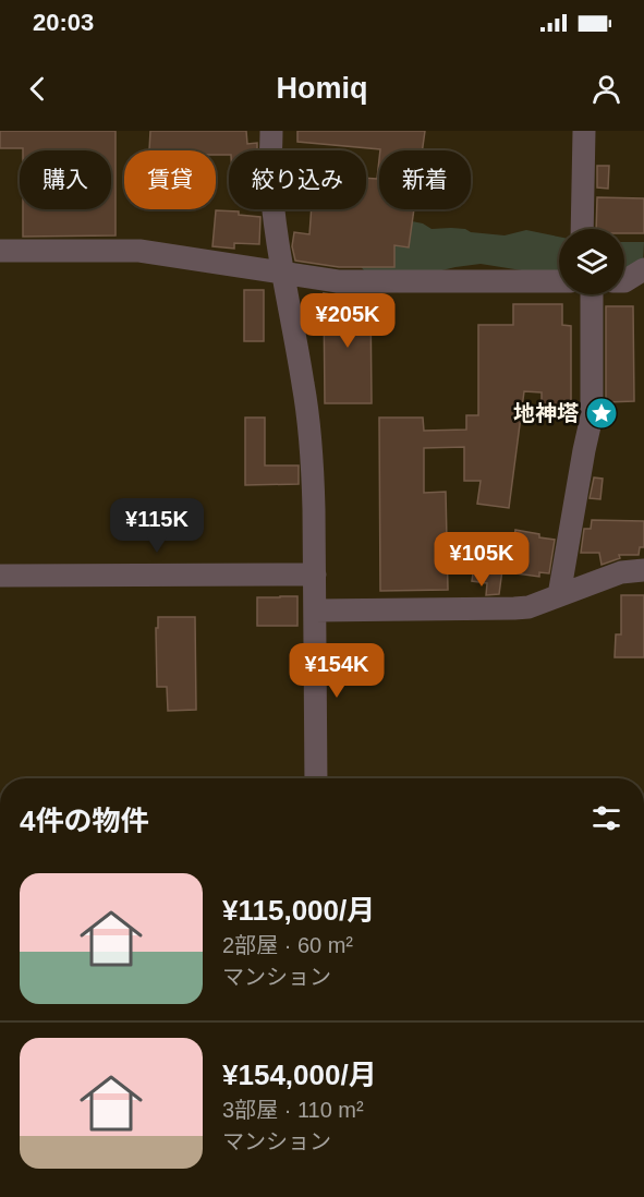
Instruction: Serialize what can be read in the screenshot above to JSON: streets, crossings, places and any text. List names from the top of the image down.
{
  "places": {
    "place": ["地神塔"]
  },
  "page": {
    "status": "20:03",
    "header": "Homiq",
    "chip": [
      "購入",
      "賃貸",
      "絞り込み",
      "新着"
    ],
    "price": [
      "¥205K",
      "¥115K",
      "¥105K",
      "¥154K"
    ],
    "heading": "4件の物件",
    "list": [
      {
        "name": "¥115,000/月",
        "note": "2部屋 · 60 m² · マンション"
      },
      {
        "name": "¥154,000/月",
        "note": "3部屋 · 110 m² · マンション"
      }
    ]
  }
}
